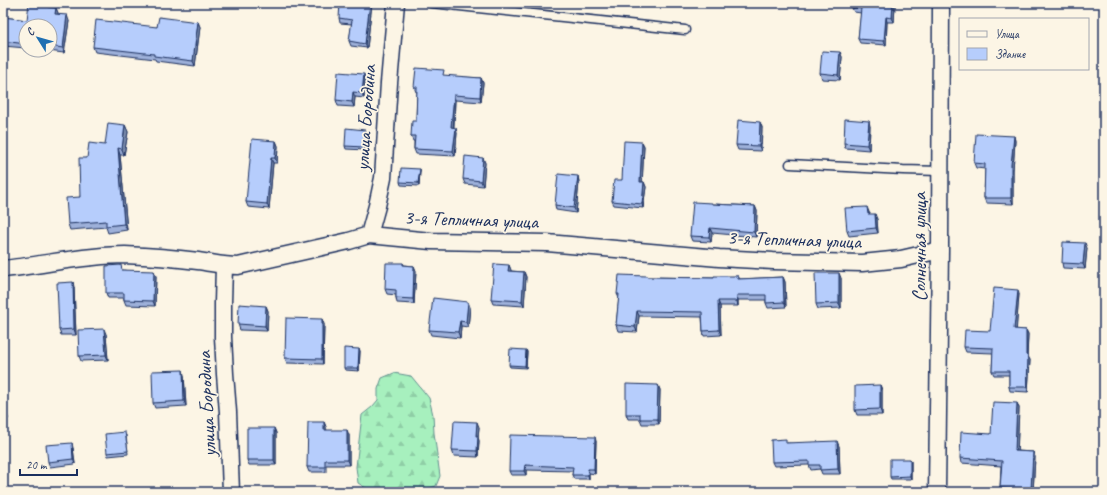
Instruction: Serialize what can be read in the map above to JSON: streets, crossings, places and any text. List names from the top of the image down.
{
  "streets": {
    "street": ["улица Бородина", "3-я Тепличная улица", "Солнечная улица"]
  },
  "crossings": [
    ["улица Бородина", "3-я Тепличная улица"],
    ["3-я Тепличная улица", "Солнечная улица"]
  ],
  "legend": ["Улица", "Здание"],
  "scale_bar": "20 m",
  "north": "top left"
}
